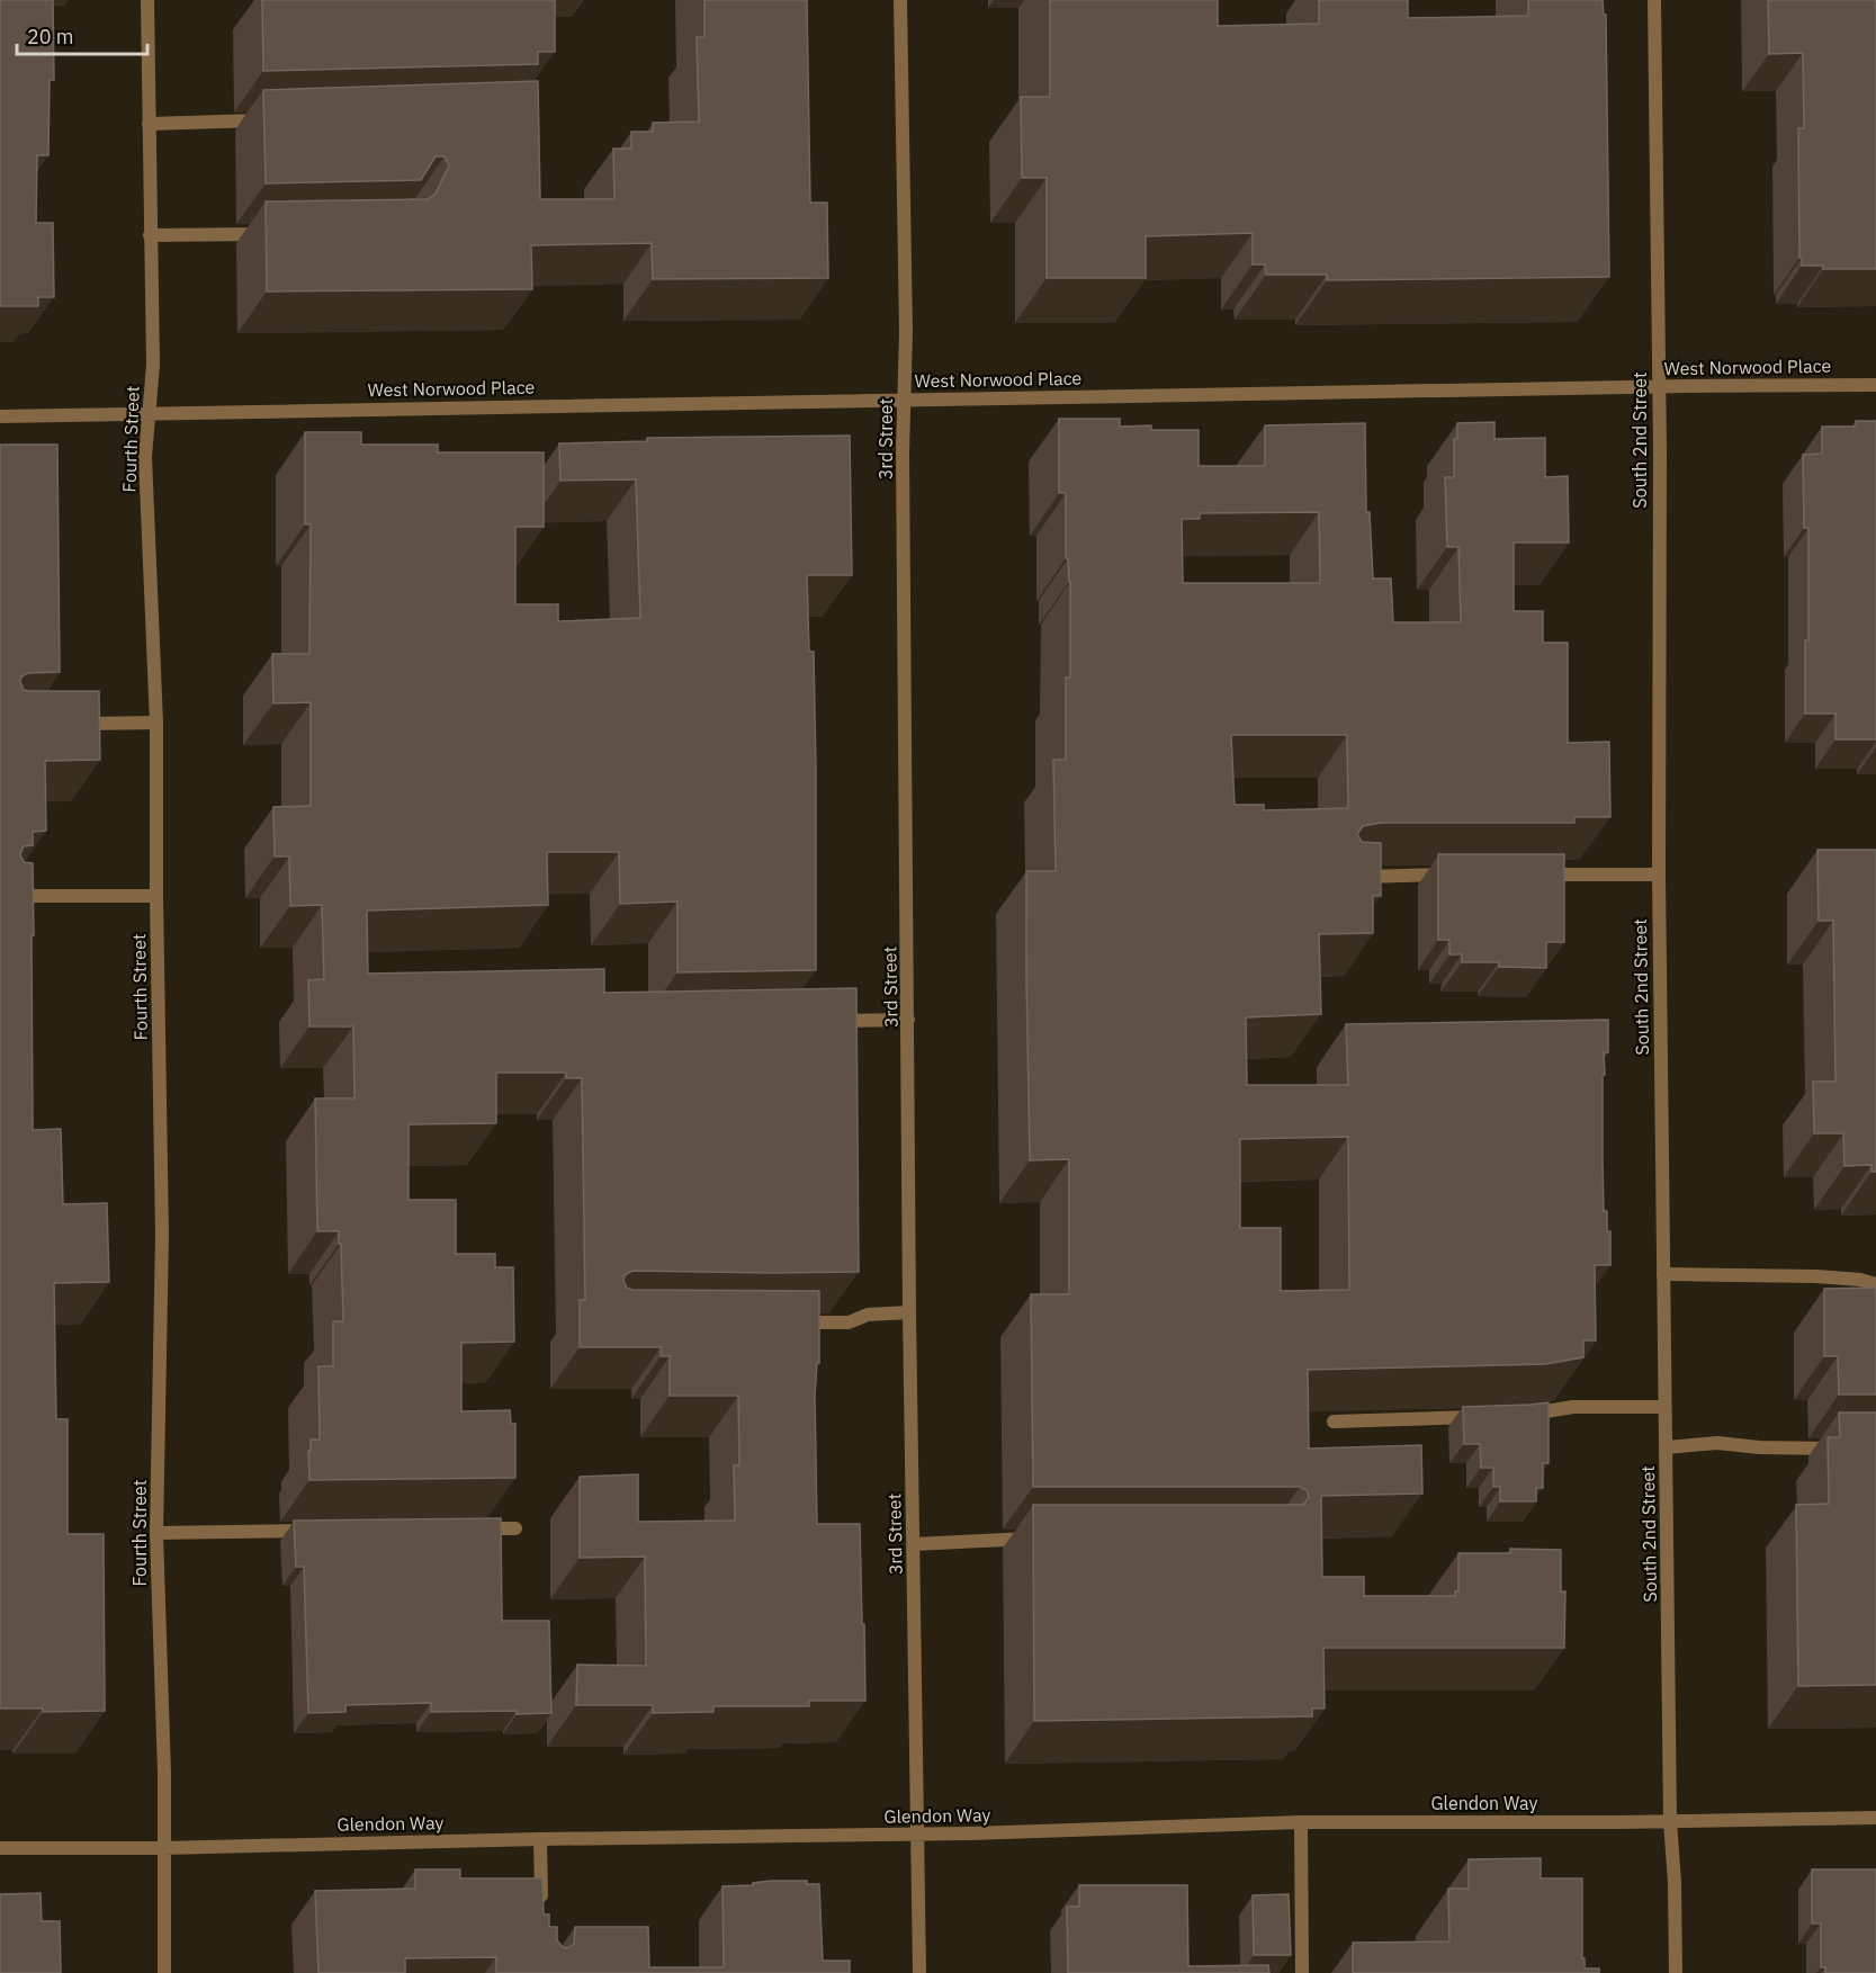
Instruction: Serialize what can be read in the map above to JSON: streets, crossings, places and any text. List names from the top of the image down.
{
  "streets": {
    "street": [
      "West Norwood Place",
      "Fourth Street",
      "3rd Street",
      "South 2nd Street",
      "Glendon Way"
    ]
  },
  "crossings": [
    ["West Norwood Place", "Fourth Street"],
    ["West Norwood Place", "3rd Street"],
    ["West Norwood Place", "South 2nd Street"],
    ["Fourth Street", "Glendon Way"],
    ["3rd Street", "Glendon Way"],
    ["South 2nd Street", "Glendon Way"]
  ],
  "scale_bar": "20 m"
}
